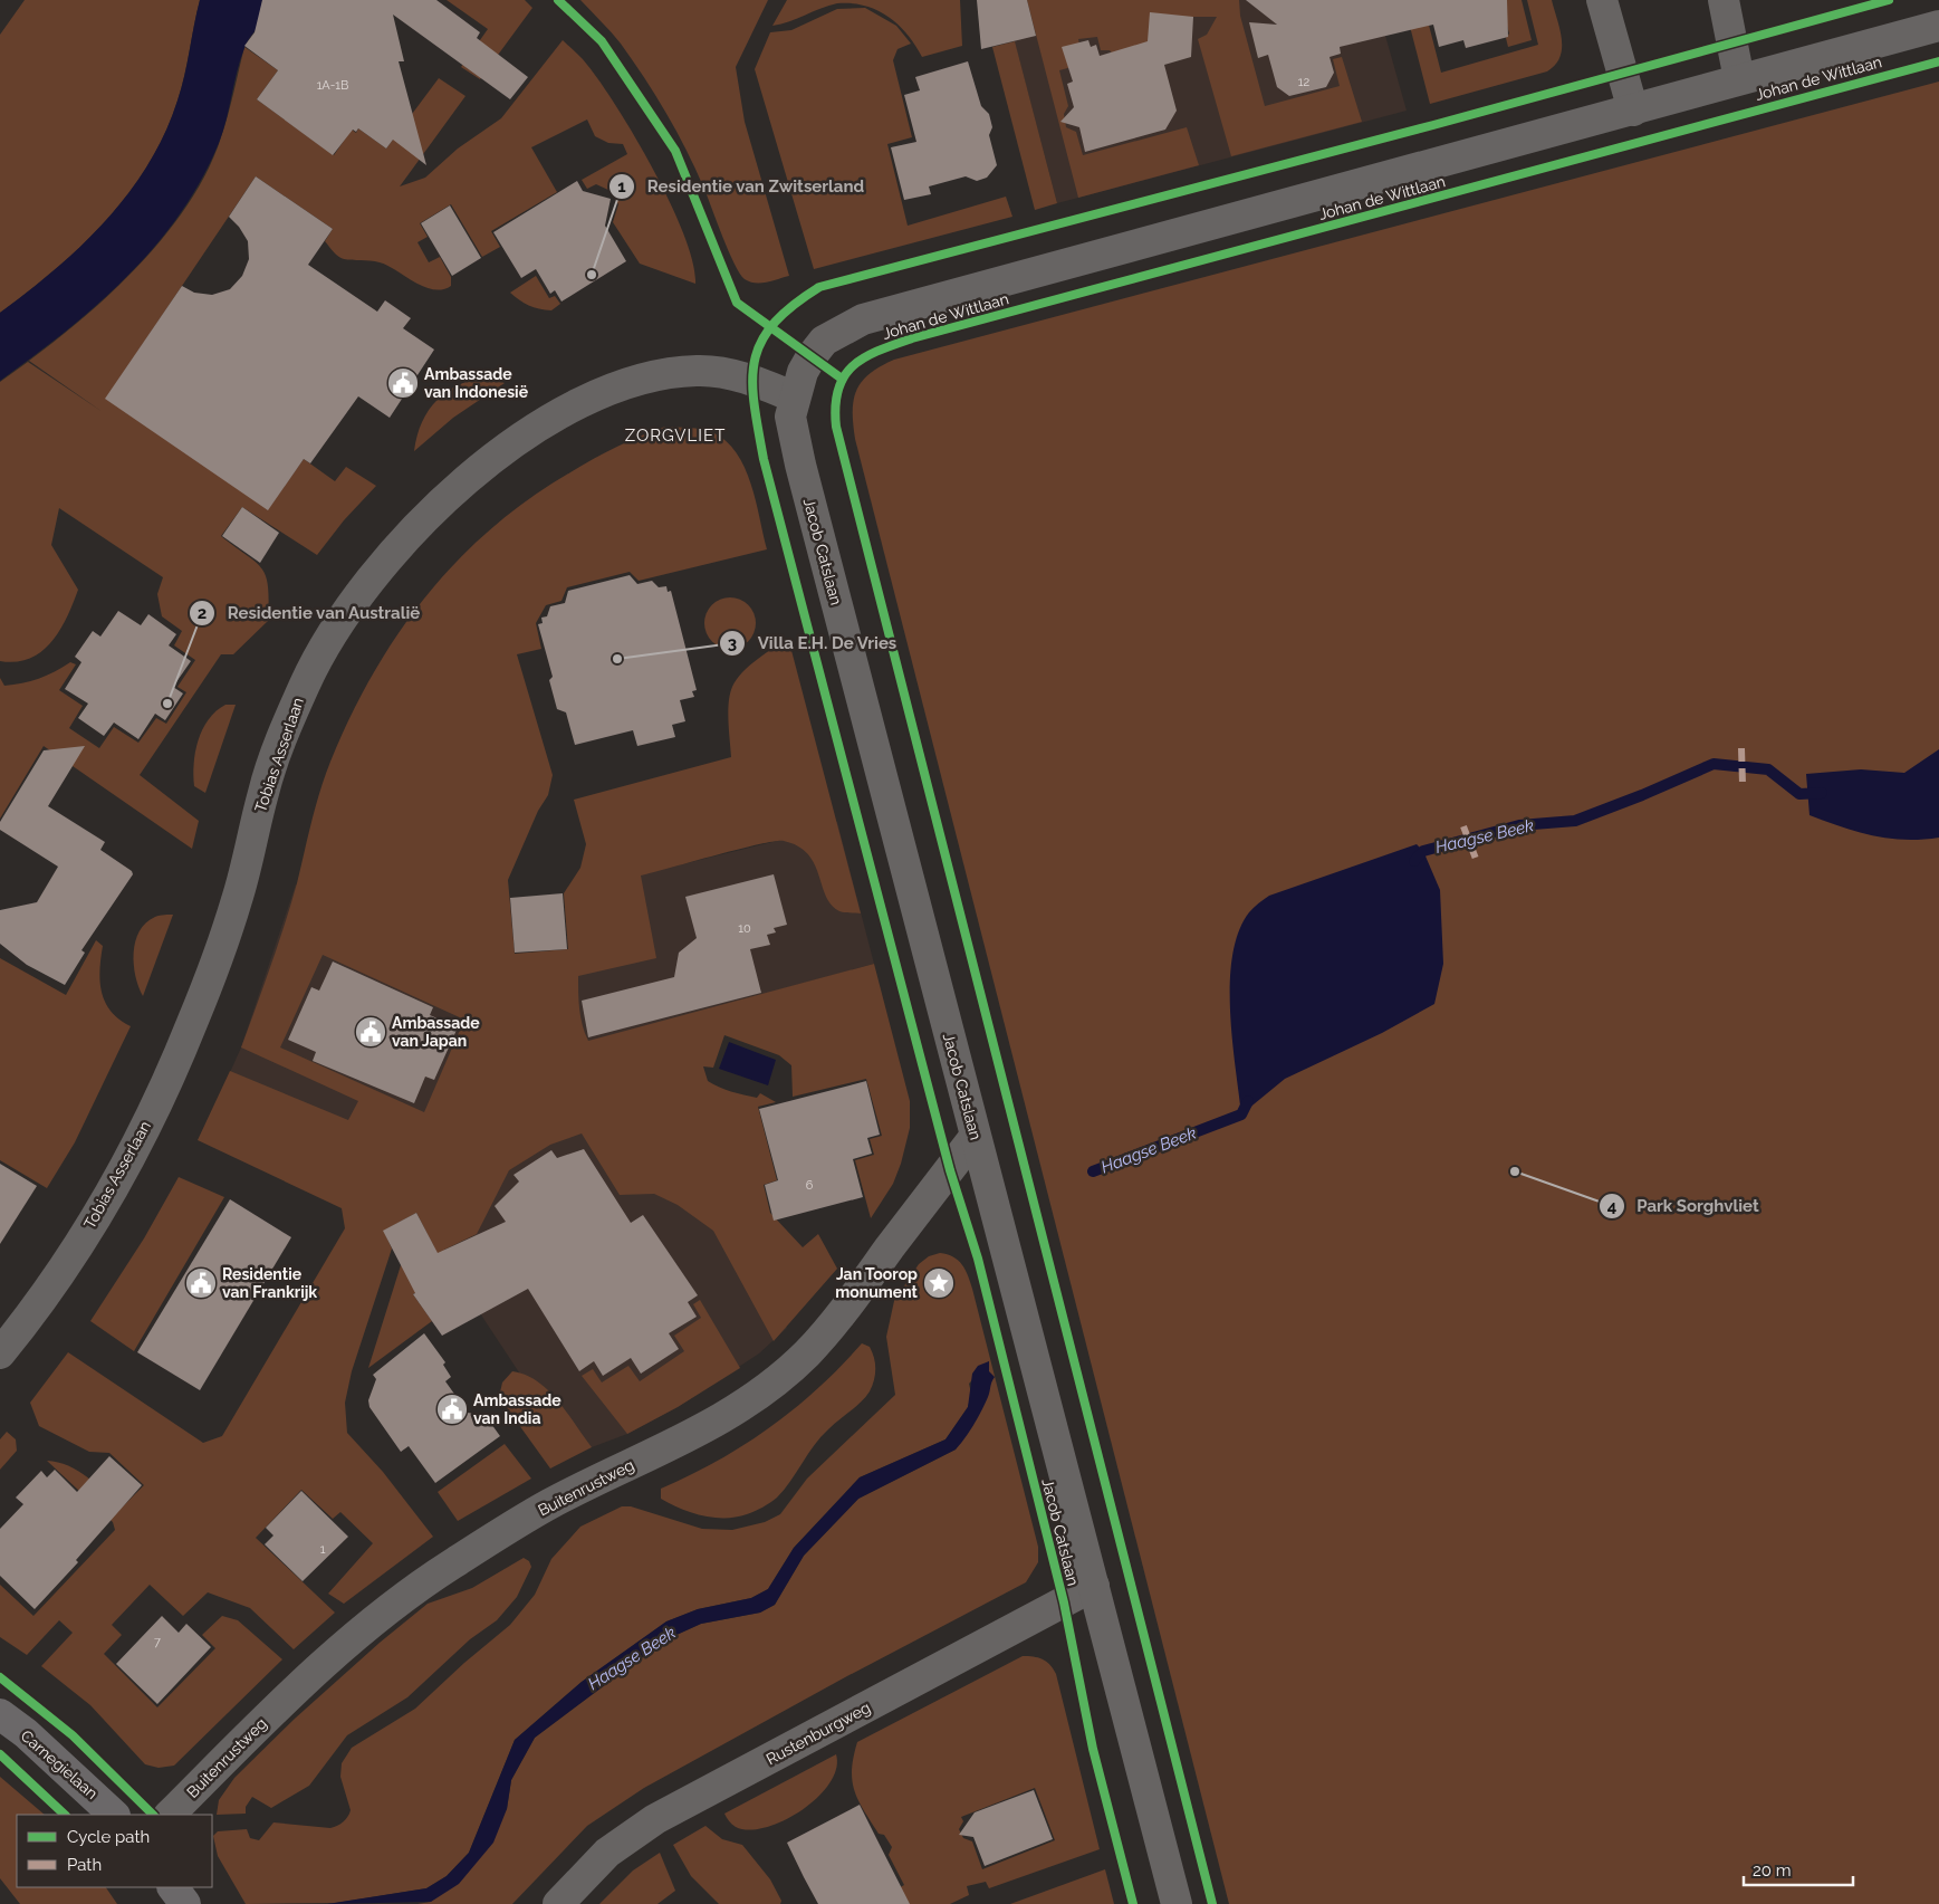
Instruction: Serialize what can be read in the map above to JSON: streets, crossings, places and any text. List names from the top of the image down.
{
  "streets": {
    "main road": ["Carnegielaan"],
    "street": [
      "Johan de Wittlaan",
      "Jacob Catslaan",
      "Tobias Asserlaan",
      "Buitenrustweg",
      "Rustenburgweg"
    ]
  },
  "crossings": [
    ["Johan de Wittlaan", "Jacob Catslaan"],
    ["Johan de Wittlaan", "Tobias Asserlaan"],
    ["Jacob Catslaan", "Tobias Asserlaan"],
    ["Jacob Catslaan", "Buitenrustweg"],
    ["Jacob Catslaan", "Rustenburgweg"]
  ],
  "districts": ["ZORGVLIET"],
  "water": ["Haagse Beek"],
  "places": {
    "other": [
      "Residentie van Zwitserland",
      "Villa E.H. De Vries",
      "Residentie van Australië",
      "Park Sorghvliet"
    ],
    "public building": [
      "Ambassade van Indonesië",
      "Ambassade van Japan",
      "Residentie van Frankrijk",
      "Ambassade van India"
    ],
    "place": ["Jan Toorop monument"]
  },
  "house_numbers": [
    "12",
    "1A-1B",
    "10",
    "6",
    "1",
    "7"
  ],
  "legend": ["Cycle path", "Path"],
  "scale_bar": "20 m"
}
